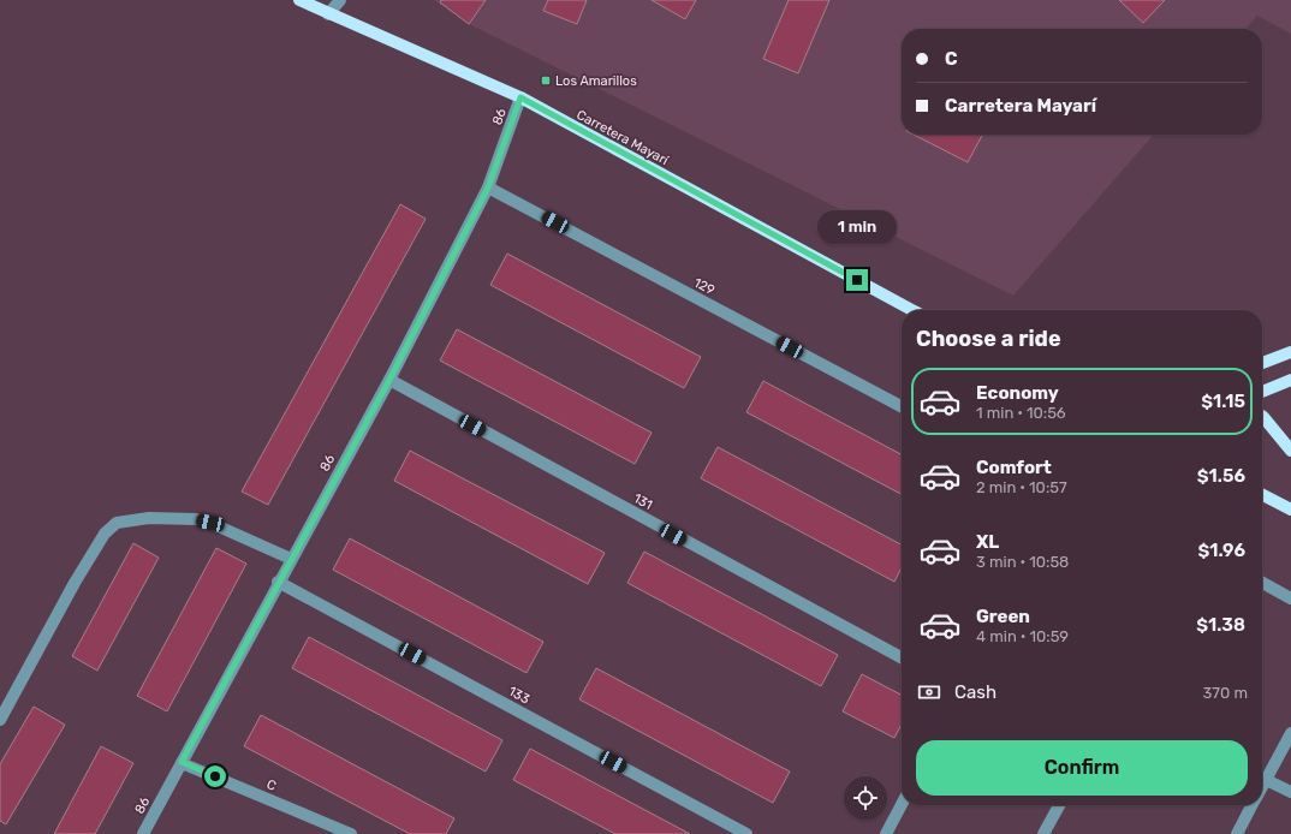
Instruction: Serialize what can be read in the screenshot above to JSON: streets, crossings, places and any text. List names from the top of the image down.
{
  "streets": {
    "main road": ["Carretera Mayarí"],
    "street": [
      "86",
      "129",
      "131",
      "133",
      "C"
    ]
  },
  "crossings": [
    ["86", "Carretera Mayarí"],
    ["86", "129"],
    ["86", "131"],
    ["86", "133"],
    ["86", "C"]
  ],
  "places": {
    "transit": ["Los Amarillos"]
  },
  "page": {
    "banner": ["C", "Carretera Mayarí"],
    "bubble": "1 min",
    "heading": "Choose a ride",
    "list": [
      {
        "name": "Economy",
        "note": "1 min · 10:56",
        "value": "$1.15"
      },
      {
        "name": "Comfort",
        "note": "2 min · 10:57",
        "value": "$1.56"
      },
      {
        "name": "XL",
        "note": "3 min · 10:58",
        "value": "$1.96"
      },
      {
        "name": "Green",
        "note": "4 min · 10:59",
        "value": "$1.38"
      }
    ],
    "pay": ["Cash", "370 m"],
    "buttons": "Confirm"
  }
}
